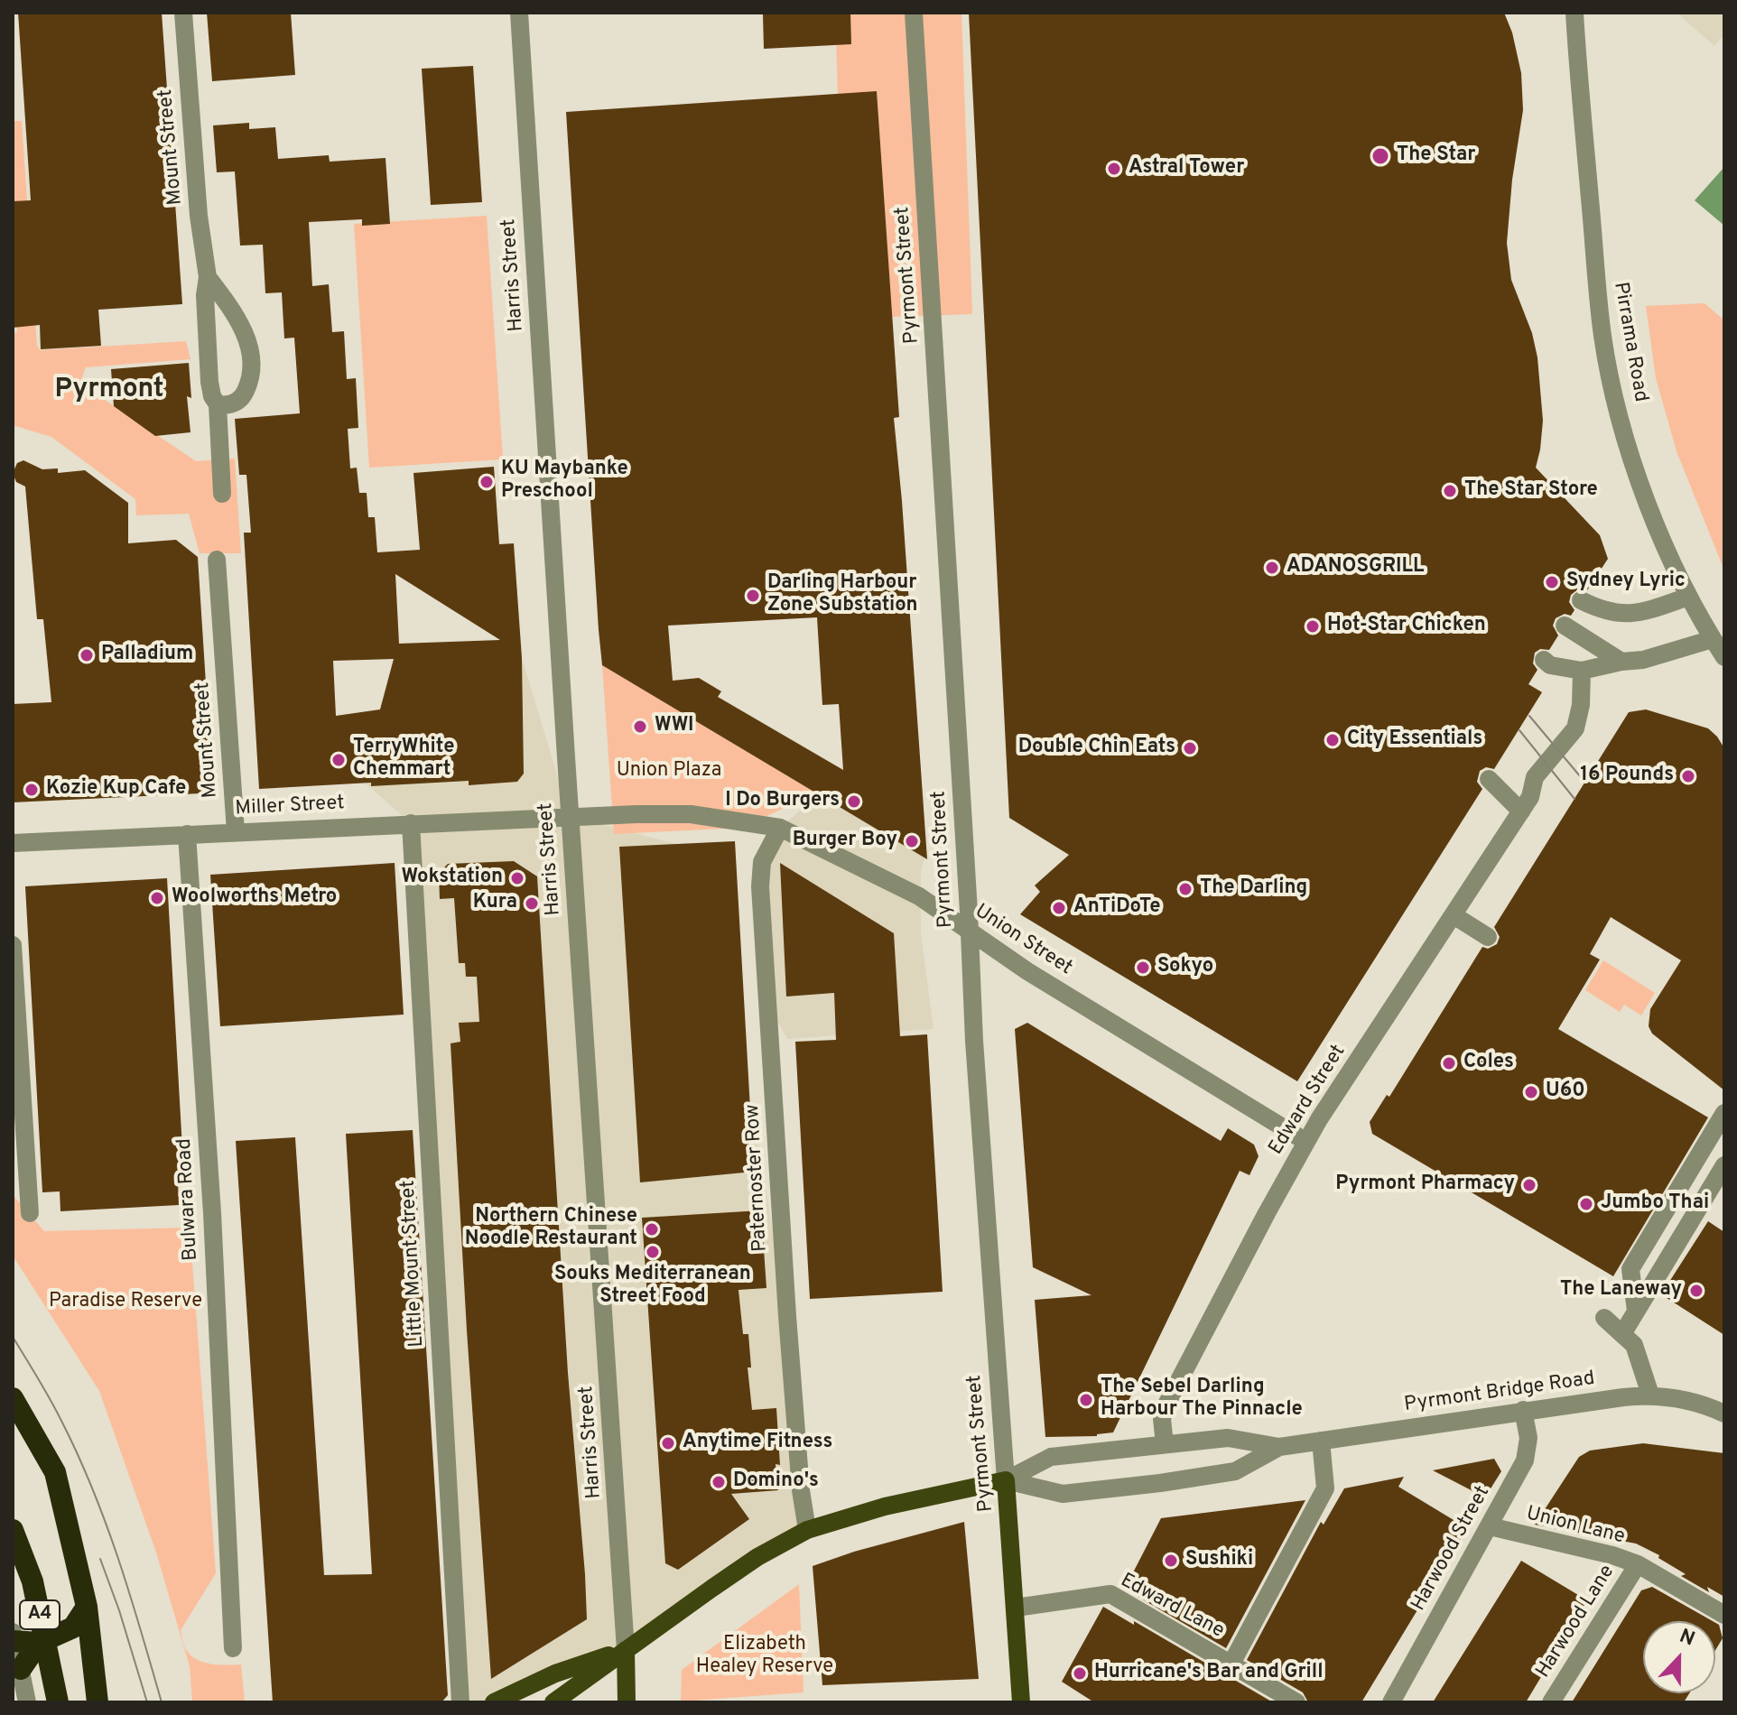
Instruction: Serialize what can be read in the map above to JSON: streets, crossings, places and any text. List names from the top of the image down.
{
  "streets": {
    "highway": ["A4"],
    "main road": ["Harris Street", "Pyrmont Street", "Pyrmont Bridge Road"],
    "street": [
      "Mount Street",
      "Pirrama Road",
      "Miller Street",
      "Union Street",
      "Edward Street",
      "Paternoster Row",
      "Bulwara Road",
      "Little Mount Street",
      "Union Lane",
      "Harwood Street",
      "Edward Lane",
      "Harwood Lane"
    ]
  },
  "crossings": [
    ["Mount Street", "Miller Street"],
    ["Harris Street", "Miller Street"],
    ["Harris Street", "Union Street"],
    ["Harris Street", "Pyrmont Bridge Road"],
    ["Pyrmont Street", "Union Street"],
    ["Pyrmont Street", "Pyrmont Bridge Road"],
    ["Pyrmont Street", "Edward Lane"],
    ["Miller Street", "Union Street"],
    ["Miller Street", "Bulwara Road"],
    ["Miller Street", "Little Mount Street"],
    ["Union Street", "Edward Street"],
    ["Union Street", "Paternoster Row"],
    ["Edward Street", "Pyrmont Bridge Road"],
    ["Paternoster Row", "Pyrmont Bridge Road"],
    ["Pyrmont Bridge Road", "Harwood Street"],
    ["Union Lane", "Harwood Street"],
    ["Union Lane", "Harwood Lane"]
  ],
  "districts": ["Pyrmont"],
  "parks": ["Union Plaza", "Paradise Reserve", "Elizabeth Healey Reserve"],
  "places": [
    "The Star",
    "Astral Tower",
    "KU Maybanke Preschool",
    "The Star Store",
    "ADANOSGRILL",
    "Sydney Lyric",
    "Darling Harbour Zone Substation",
    "Hot-Star Chicken",
    "Palladium",
    "WWI",
    "City Essentials",
    "Double Chin Eats",
    "TerryWhite Chemmart",
    "16 Pounds",
    "Kozie Kup Cafe",
    "I Do Burgers",
    "Burger Boy",
    "Wokstation",
    "The Darling",
    "Woolworths Metro",
    "Kura",
    "AnTiDoTe",
    "Sokyo",
    "Coles",
    "U60",
    "Pyrmont Pharmacy",
    "Jumbo Thai",
    "Northern Chinese Noodle Restaurant",
    "Souks Mediterranean Street Food",
    "The Laneway",
    "The Sebel Darling Harbour The Pinnacle",
    "Anytime Fitness",
    "Domino's",
    "Sushiki",
    "Hurricane's Bar and Grill"
  ],
  "north": "top"
}
